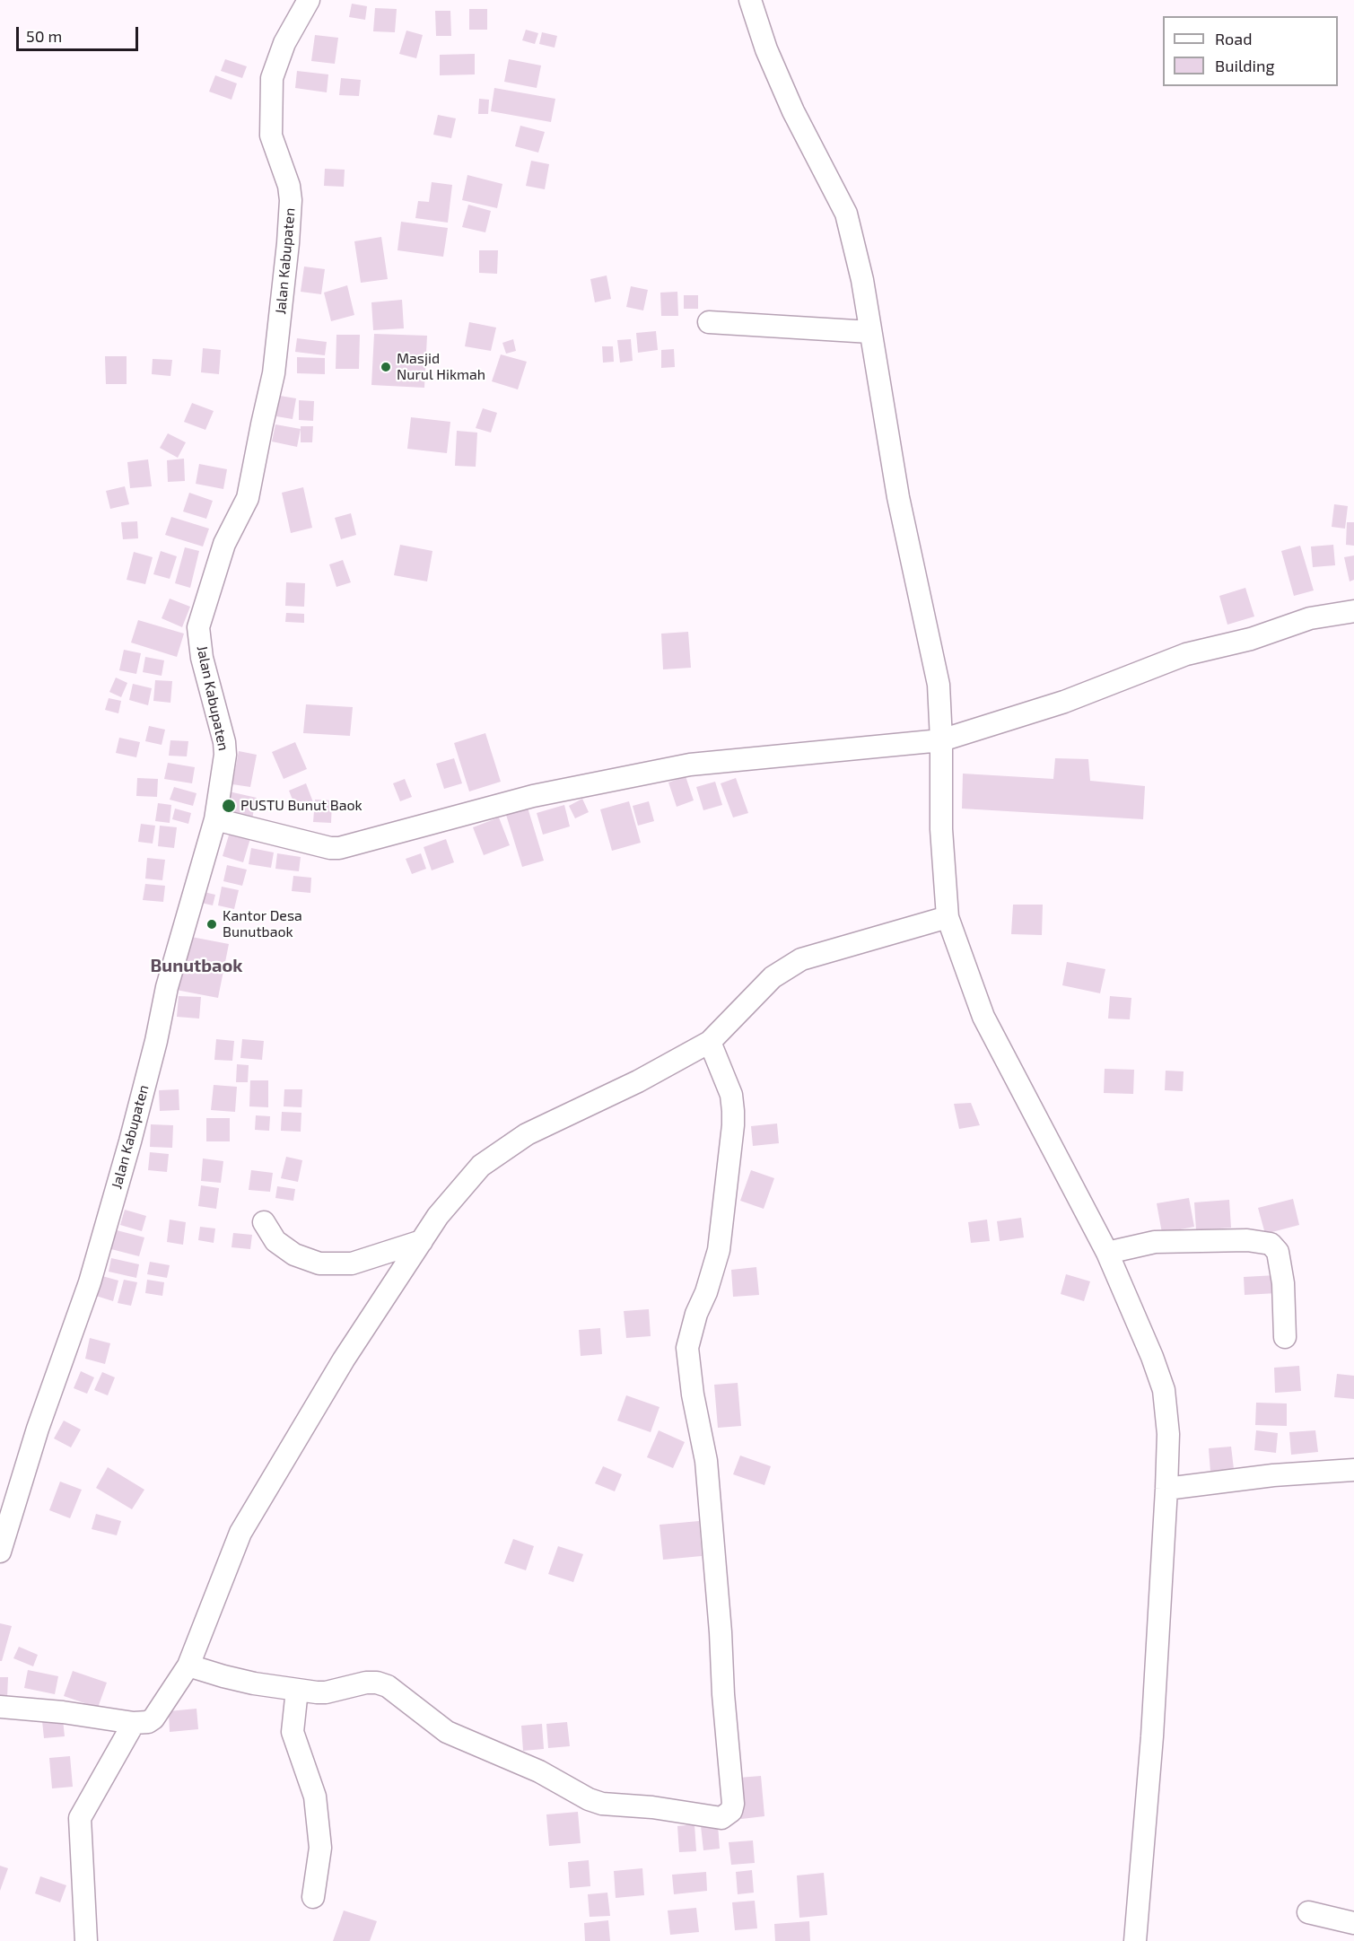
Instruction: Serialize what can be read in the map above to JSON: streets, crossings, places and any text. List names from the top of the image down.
{
  "streets": {
    "street": ["Jalan Kabupaten"]
  },
  "districts": ["Bunutbaok"],
  "places": ["Masjid Nurul Hikmah", "PUSTU Bunut Baok", "Kantor Desa Bunutbaok"],
  "legend": ["Road", "Building"],
  "scale_bar": "50 m"
}
